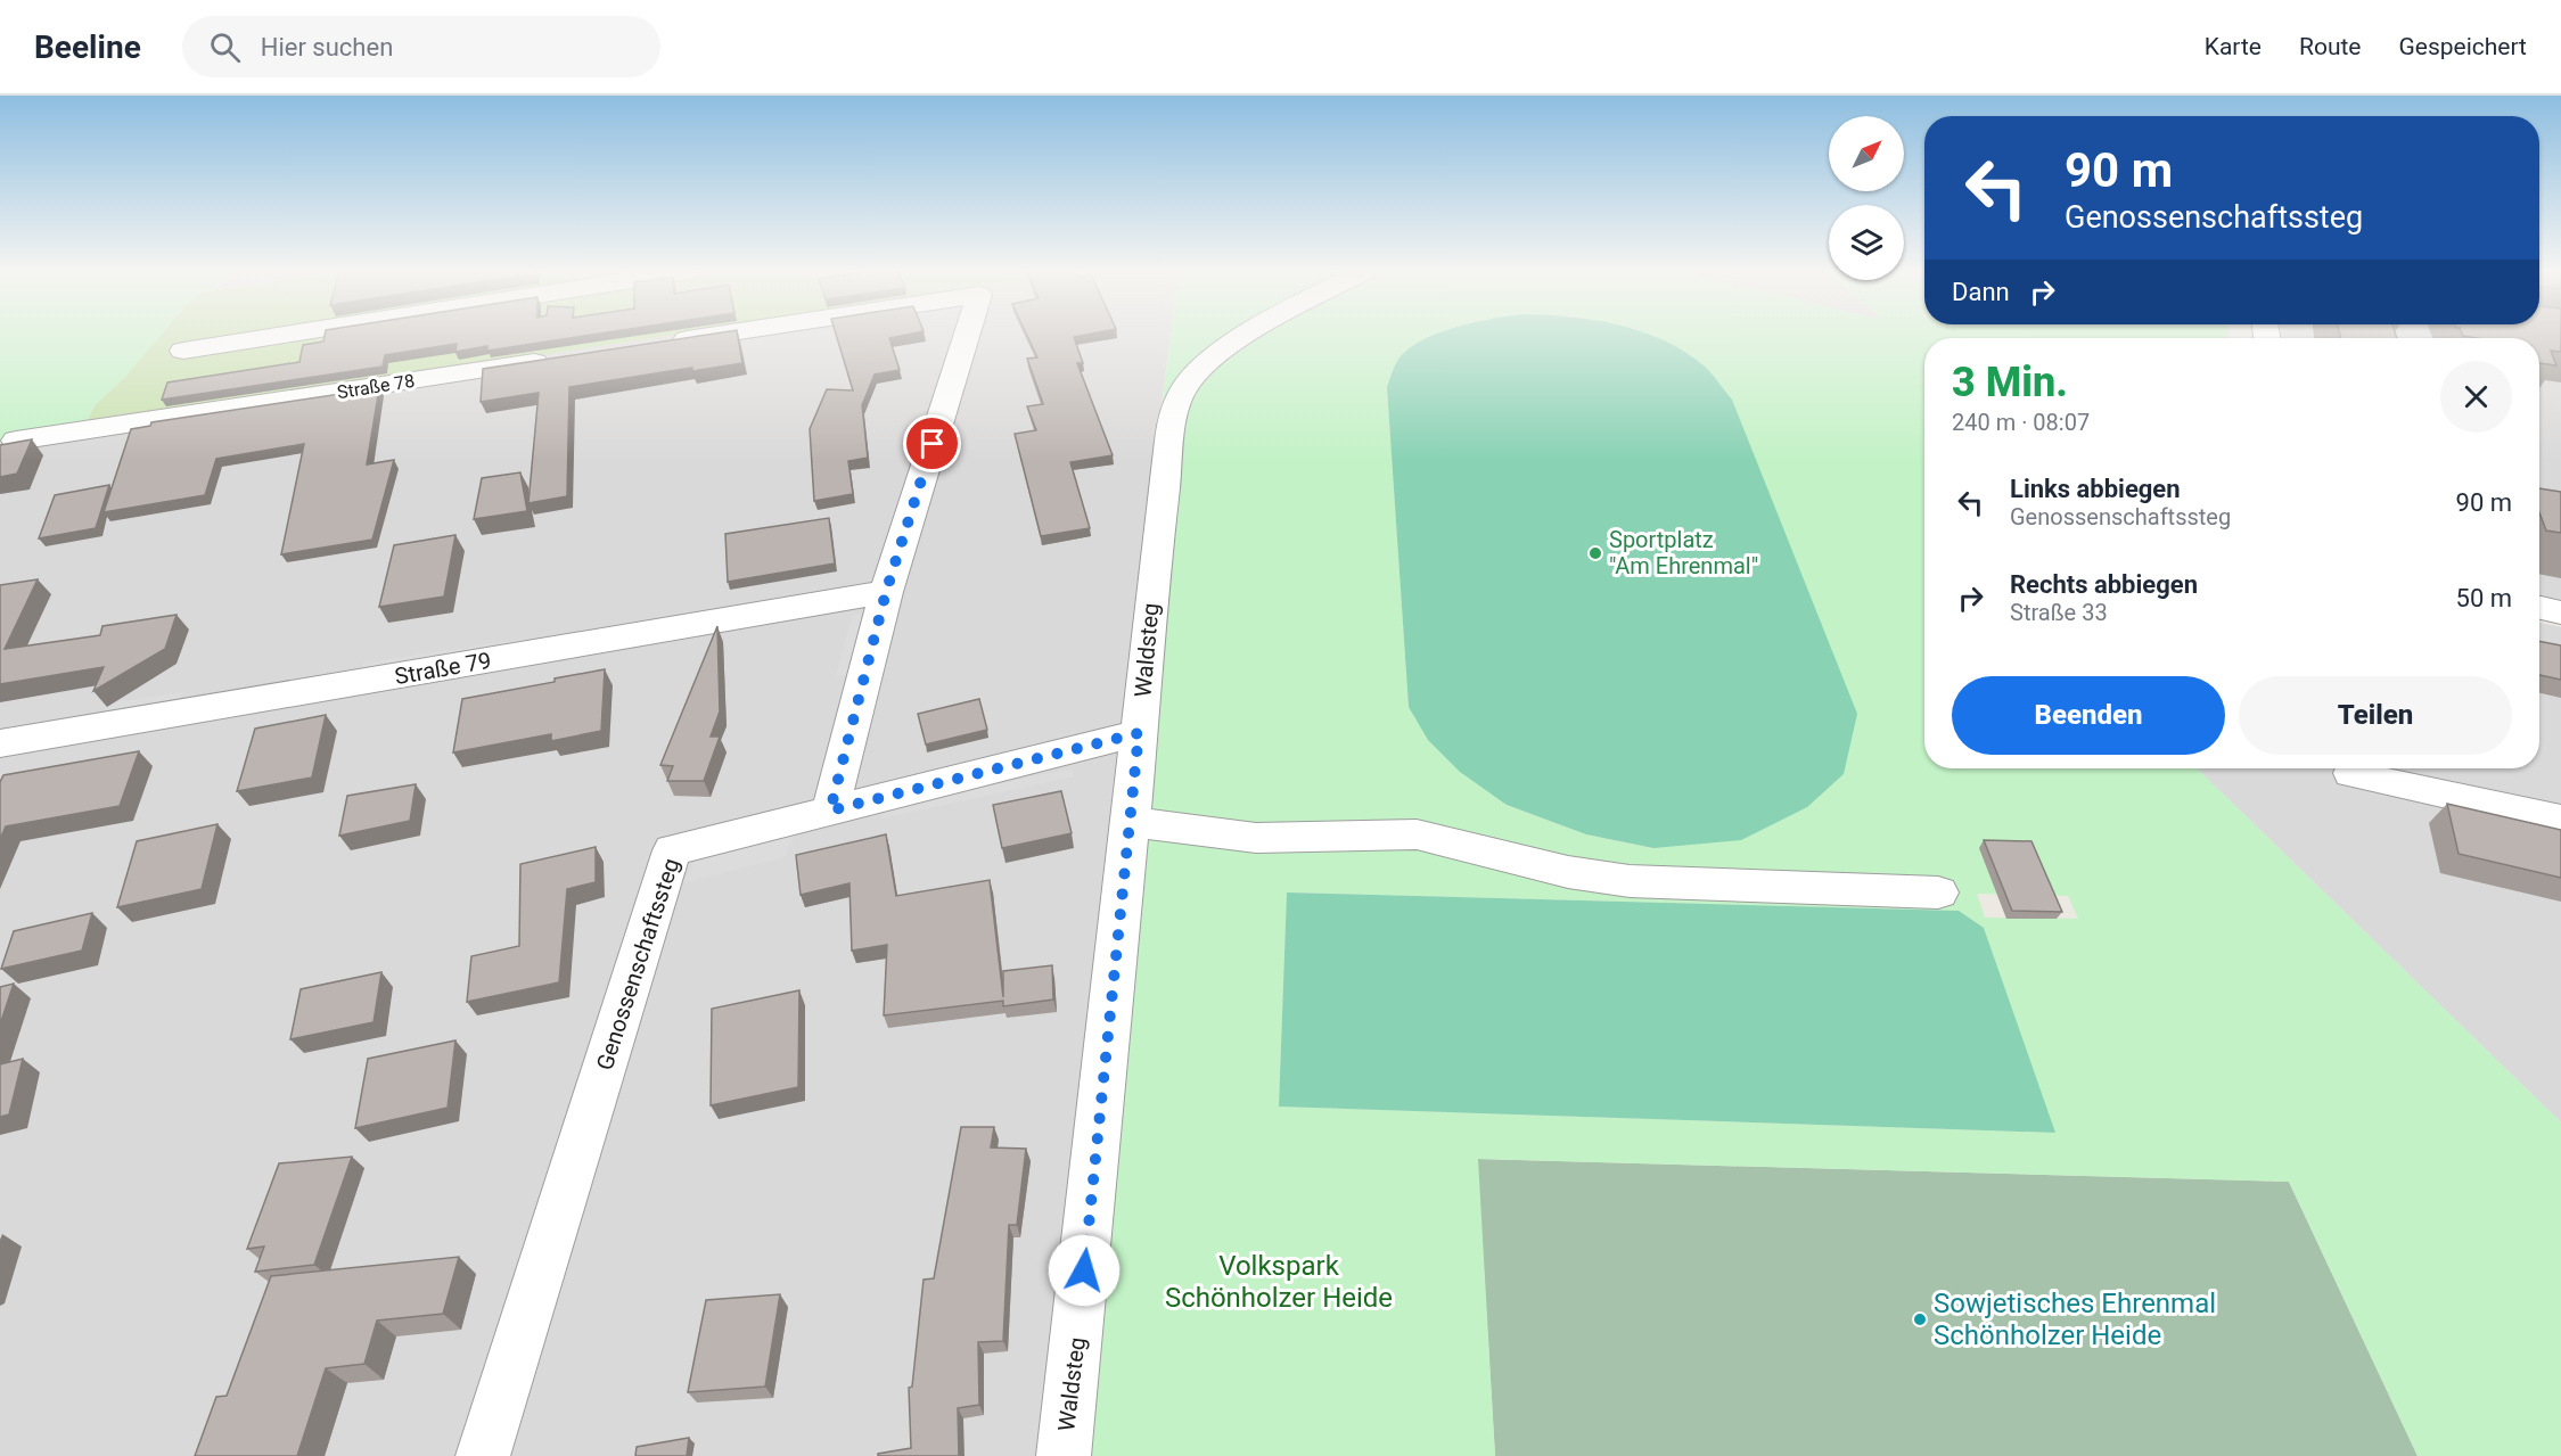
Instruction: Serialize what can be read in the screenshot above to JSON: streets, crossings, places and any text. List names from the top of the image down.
{
  "streets": {
    "street": [
      "Straße 78",
      "Waldsteg",
      "Straße 79",
      "Genossenschaftssteg"
    ]
  },
  "crossings": [
    ["Waldsteg", "Genossenschaftssteg"]
  ],
  "parks": ["Volkspark Schönholzer Heide"],
  "places": ["Sportplatz \"Am Ehrenmal\"", "Sowjetisches Ehrenmal Schönholzer Heide"],
  "north": "top right",
  "page": {
    "header": "Beeline",
    "search": "Hier suchen",
    "nav": ["Karte", "Route", "Gespeichert"],
    "turn": ["90 m", "Genossenschaftssteg"],
    "then": "Dann",
    "heading": ["3 Min.", "240 m · 08:07"],
    "list": [
      {
        "name": "Links abbiegen",
        "note": "Genossenschaftssteg",
        "value": "90 m"
      },
      {
        "name": "Rechts abbiegen",
        "note": "Straße 33",
        "value": "50 m"
      }
    ],
    "buttons": ["Beenden", "Teilen"]
  }
}
